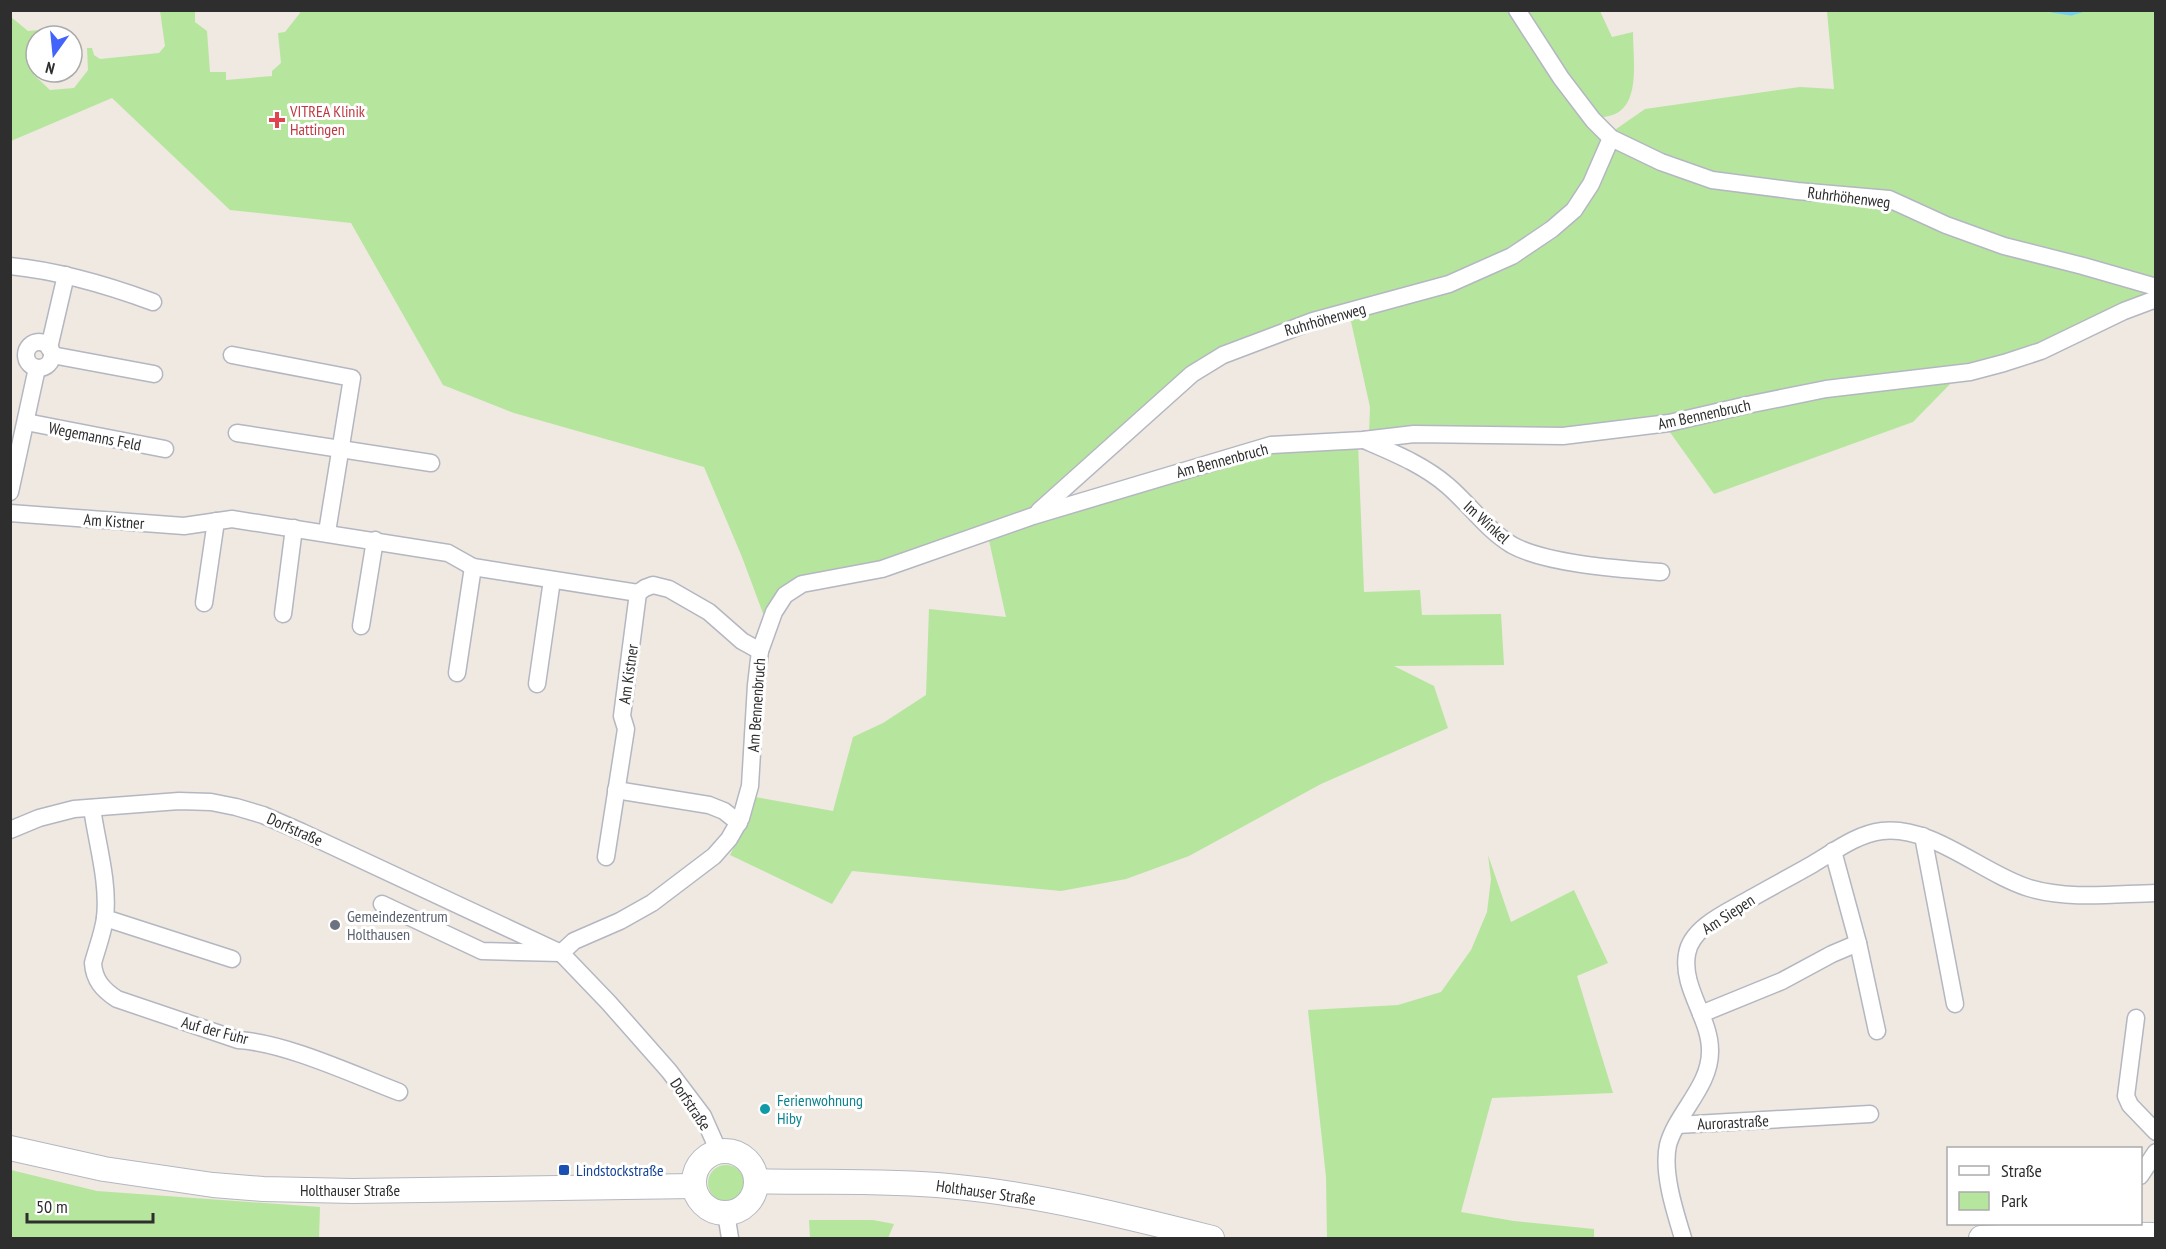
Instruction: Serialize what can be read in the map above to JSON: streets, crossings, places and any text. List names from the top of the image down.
{
  "streets": {
    "street": [
      "Ruhrhöhenweg",
      "Am Bennenbruch",
      "Wegemanns Feld",
      "Am Kistner",
      "Im Winkel",
      "Dorfstraße",
      "Am Siepen",
      "Auf der Fuhr",
      "Aurorastraße",
      "Holthauser Straße"
    ]
  },
  "crossings": [
    ["Ruhrhöhenweg", "Am Bennenbruch"],
    ["Am Bennenbruch", "Am Kistner"],
    ["Am Bennenbruch", "Im Winkel"],
    ["Am Bennenbruch", "Dorfstraße"],
    ["Dorfstraße", "Auf der Fuhr"],
    ["Dorfstraße", "Holthauser Straße"],
    ["Am Siepen", "Aurorastraße"]
  ],
  "places": {
    "health": ["VITREA Klinik Hattingen"],
    "other": ["Gemeindezentrum Holthausen", "Ferienwohnung Hiby"],
    "transit": ["Lindstockstraße"]
  },
  "legend": ["Straße", "Park"],
  "scale_bar": "50 m",
  "north": "bottom"
}
